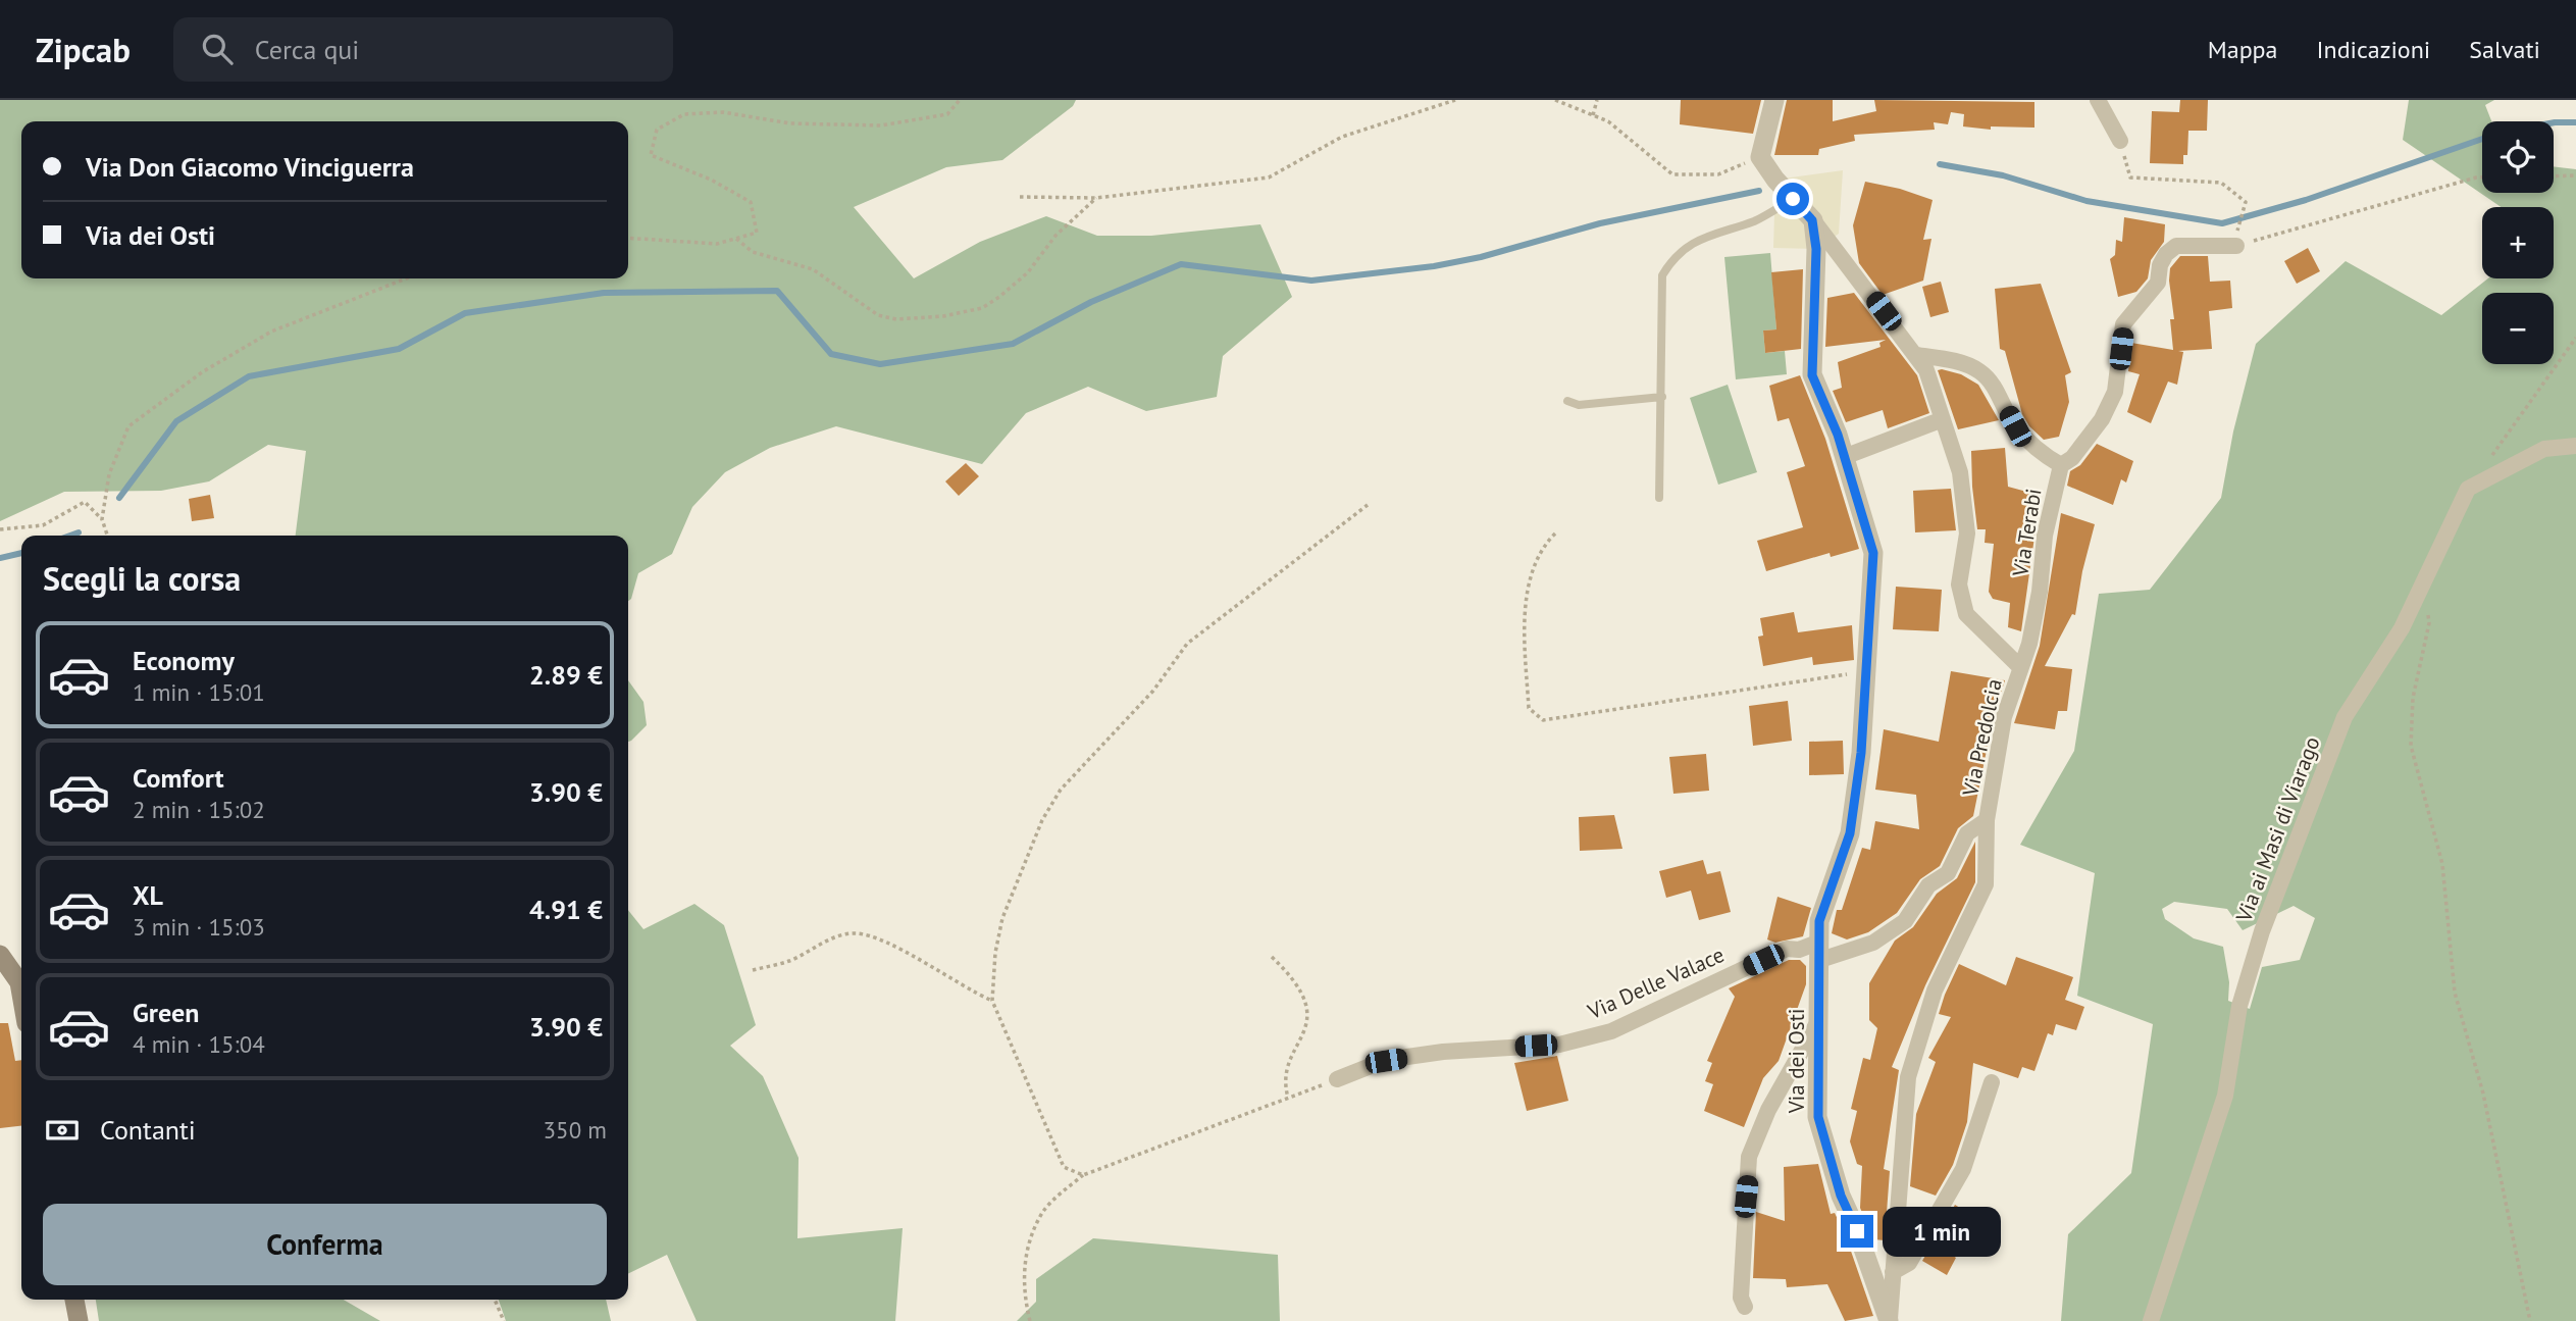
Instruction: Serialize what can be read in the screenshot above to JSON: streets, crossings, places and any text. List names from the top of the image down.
{
  "streets": {
    "street": [
      "Via Terabi",
      "Via Predolcia",
      "Via ai Masi di Viarago",
      "Via Delle Valace",
      "Via dei Osti"
    ]
  },
  "crossings": [
    ["Via Terabi", "Via Predolcia"],
    ["Via Predolcia", "Via Delle Valace"],
    ["Via Predolcia", "Via dei Osti"],
    ["Via Delle Valace", "Via dei Osti"]
  ],
  "page": {
    "header": "Zipcab",
    "search": "Cerca qui",
    "nav": ["Mappa", "Indicazioni", "Salvati"],
    "map_buttons": ["+", "−"],
    "banner": ["Via Don Giacomo Vinciguerra", "Via dei Osti"],
    "heading": "Scegli la corsa",
    "list": [
      {
        "name": "Economy",
        "note": "1 min · 15:01",
        "value": "2.89 €"
      },
      {
        "name": "Comfort",
        "note": "2 min · 15:02",
        "value": "3.90 €"
      },
      {
        "name": "XL",
        "note": "3 min · 15:03",
        "value": "4.91 €"
      },
      {
        "name": "Green",
        "note": "4 min · 15:04",
        "value": "3.90 €"
      }
    ],
    "pay": ["Contanti", "350 m"],
    "buttons": "Conferma",
    "bubble": "1 min"
  }
}
